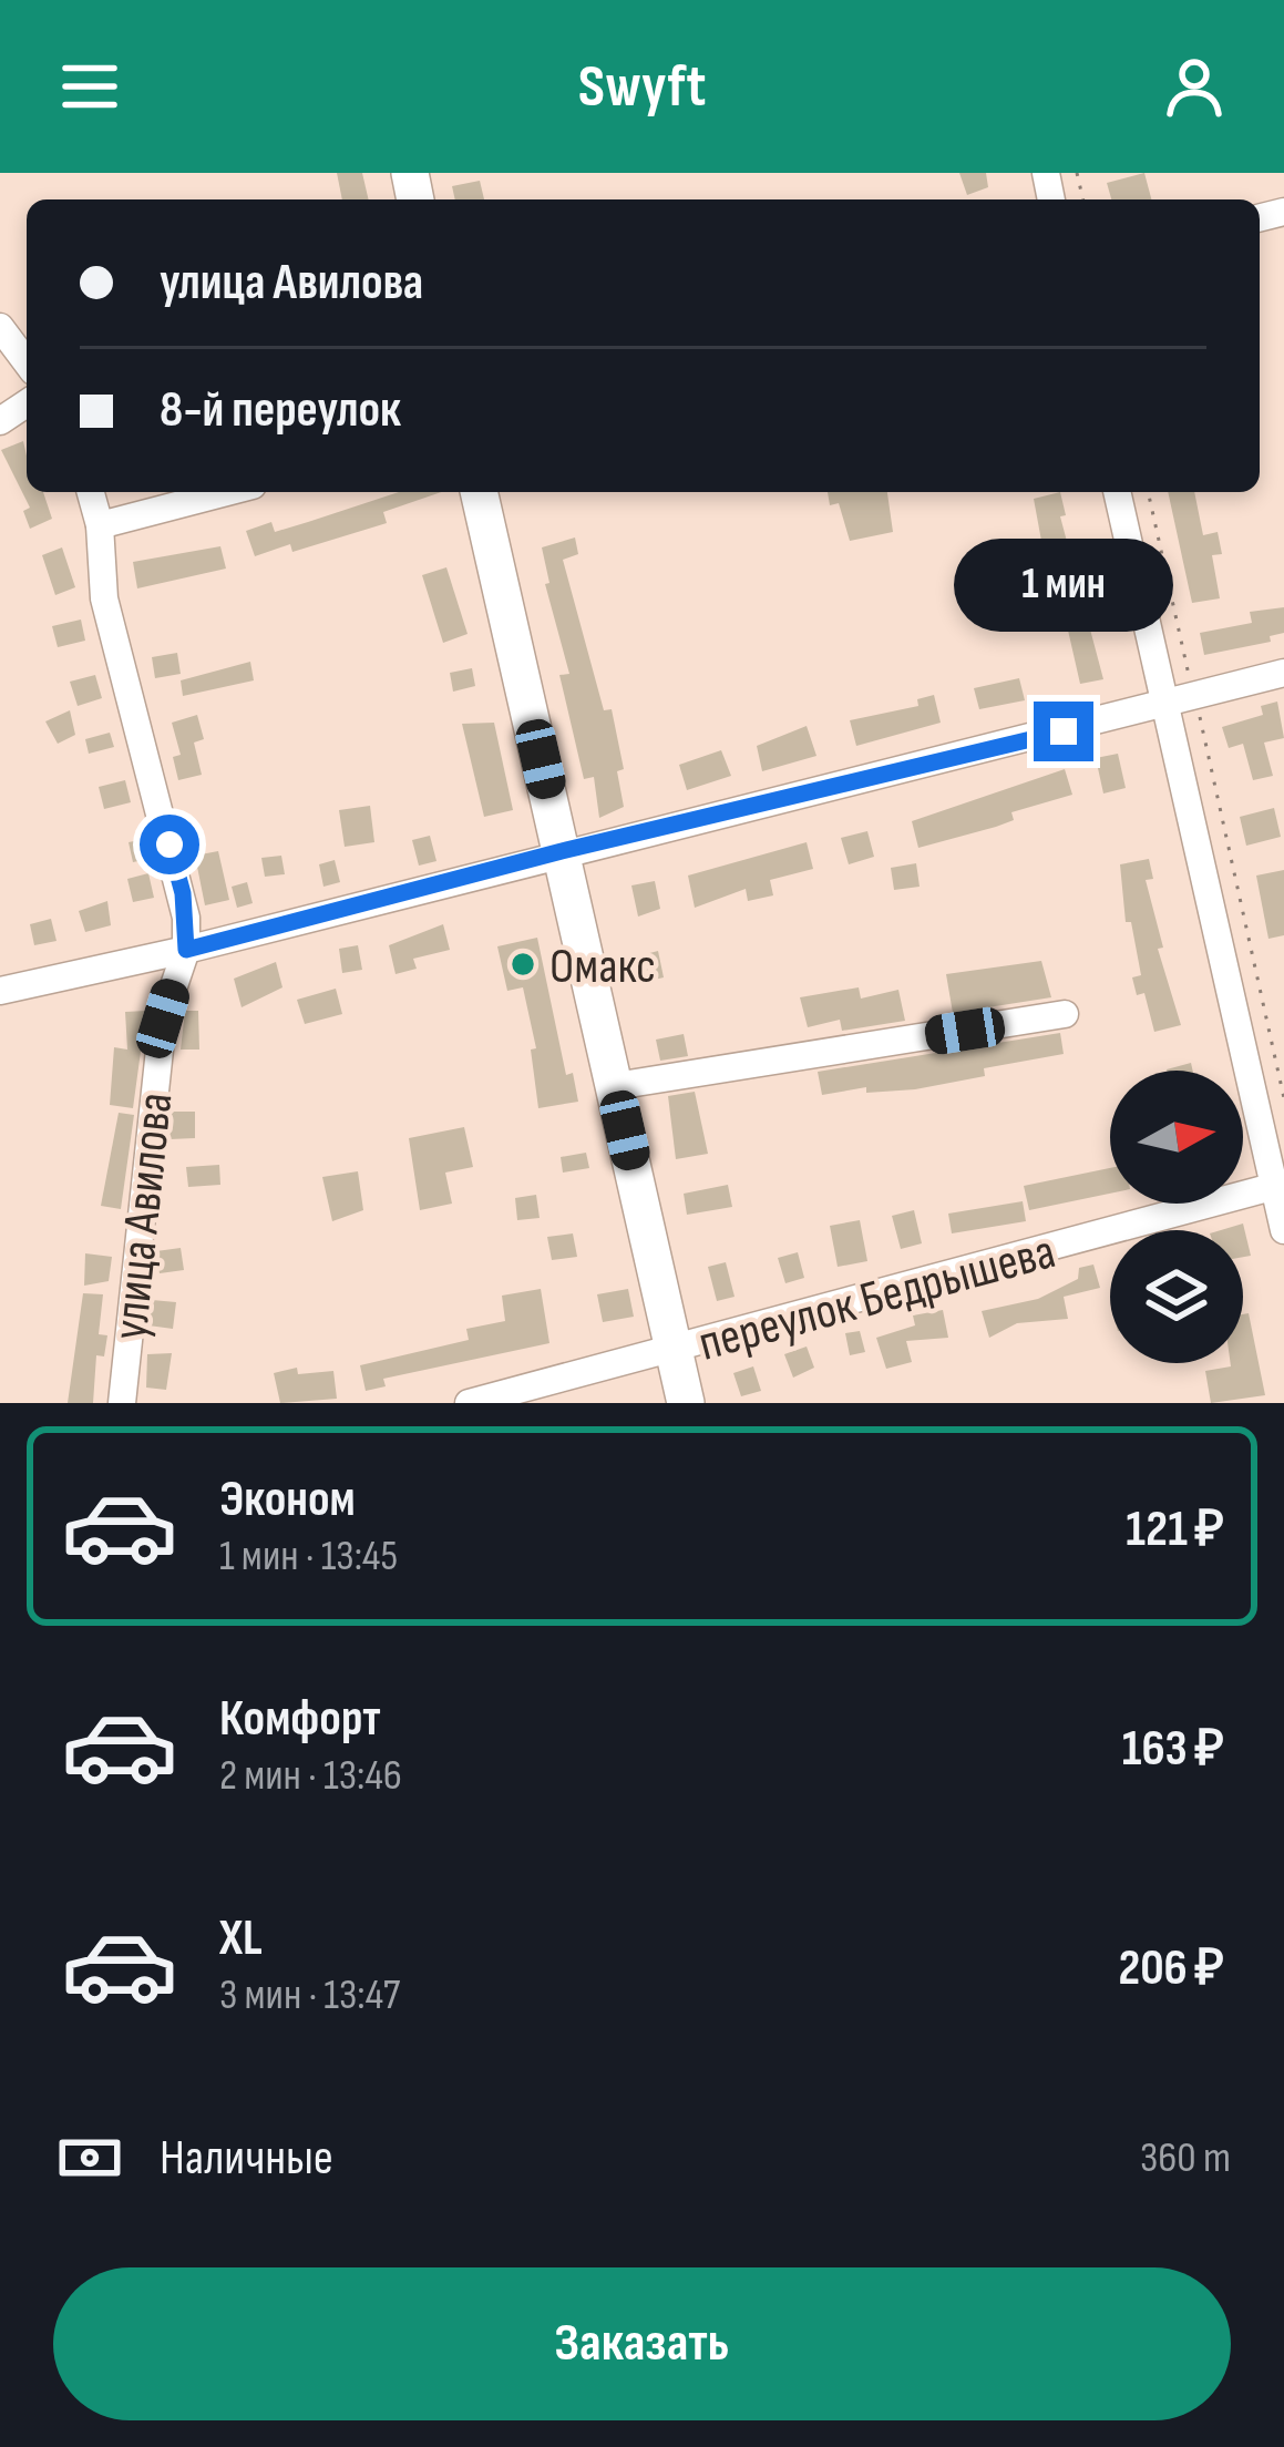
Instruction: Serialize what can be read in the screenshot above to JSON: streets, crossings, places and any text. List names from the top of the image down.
{
  "streets": {
    "street": ["улица Авилова", "переулок Бедрышева"]
  },
  "places": ["Омакс"],
  "north": "right",
  "page": {
    "header": "Swyft",
    "banner": ["улица Авилова", "8-й переулок"],
    "bubble": "1 мин",
    "list": [
      {
        "name": "Эконом",
        "note": "1 мин · 13:45",
        "value": "121 ₽"
      },
      {
        "name": "Комфорт",
        "note": "2 мин · 13:46",
        "value": "163 ₽"
      },
      {
        "name": "XL",
        "note": "3 мин · 13:47",
        "value": "206 ₽"
      }
    ],
    "pay": ["Наличные", "360 m"],
    "buttons": "Заказать"
  }
}
